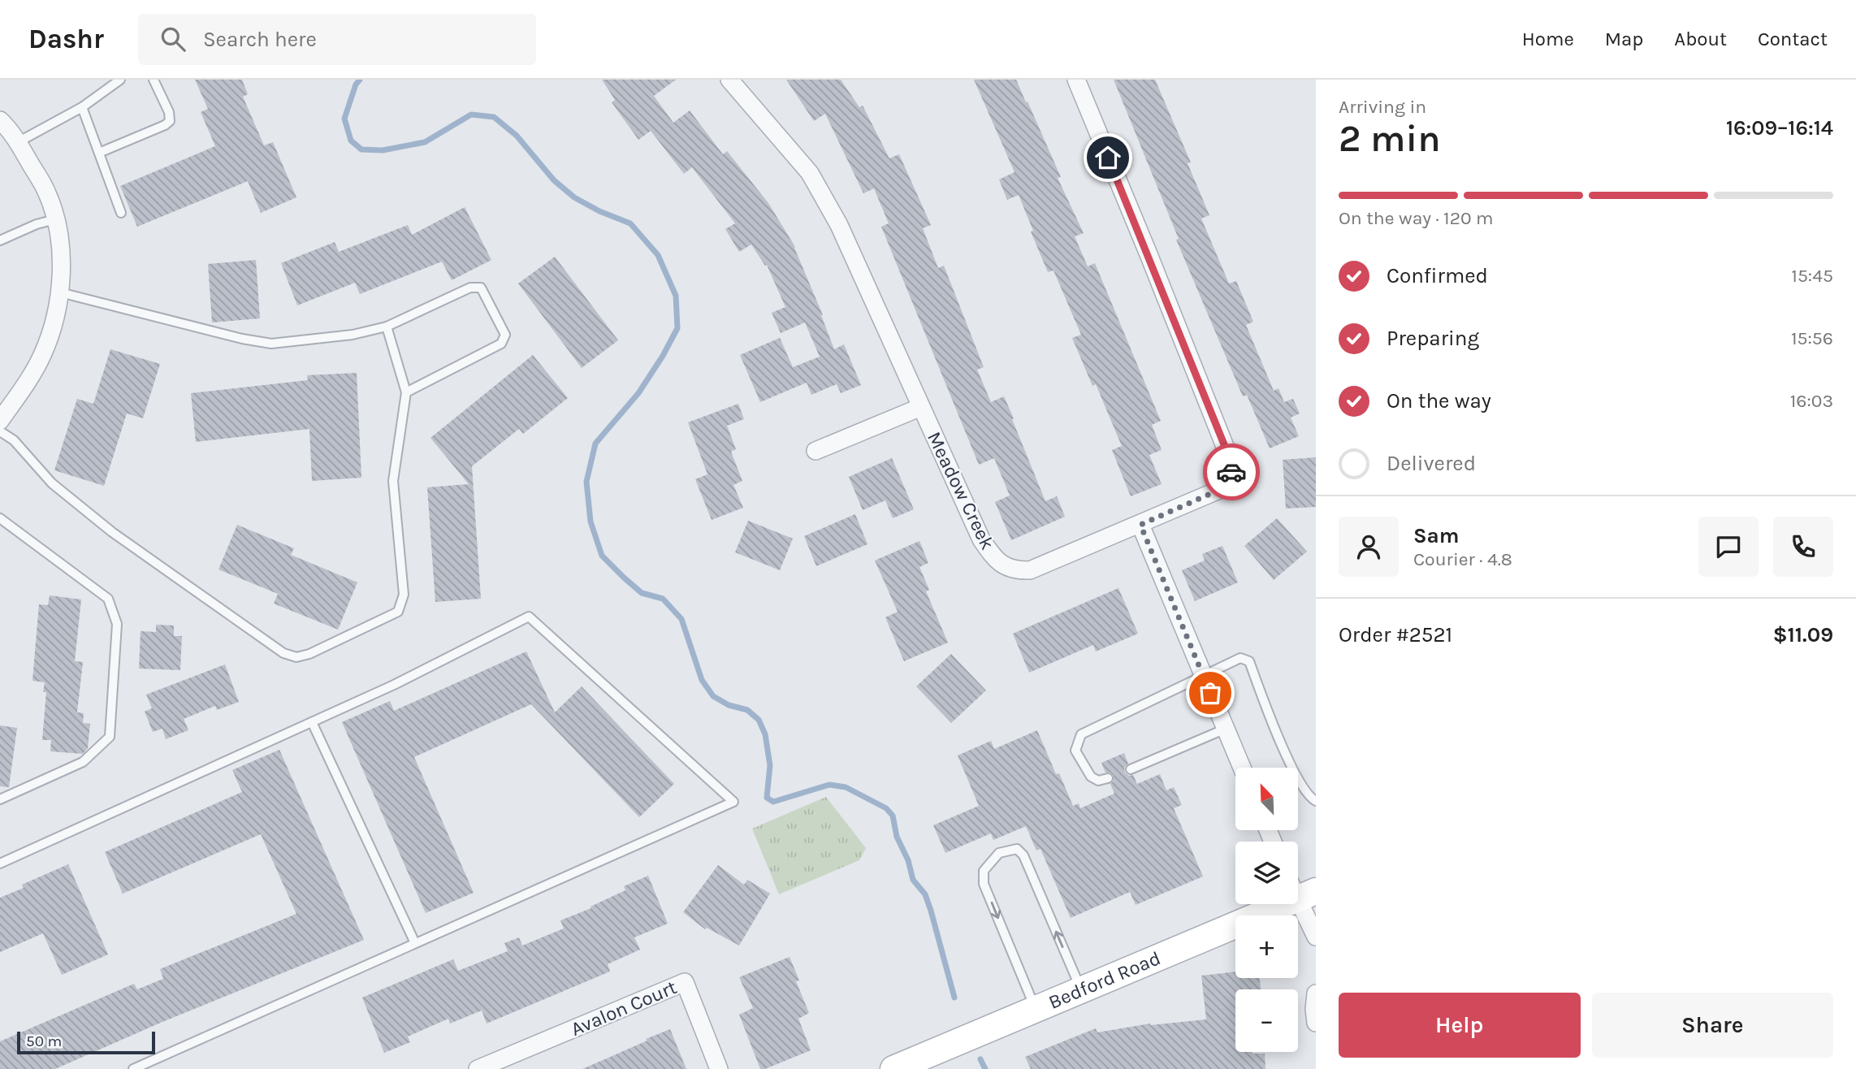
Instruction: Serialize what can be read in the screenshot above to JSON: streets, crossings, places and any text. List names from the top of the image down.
{
  "streets": {
    "main road": ["Bedford Road"],
    "street": ["Meadow Creek", "Avalon Court"]
  },
  "scale_bar": "50 m",
  "north": "top left",
  "page": {
    "header": "Dashr",
    "search": "Search here",
    "nav": [
      "Home",
      "Map",
      "About",
      "Contact"
    ],
    "heading": ["2 min", "Arriving in", "16:09–16:14"],
    "panel": [
      "Sam",
      "Courier · 4.8",
      "Order #2521",
      "$11.09"
    ],
    "bar": "On the way · 120 m",
    "list": [
      ["Confirmed", "15:45"],
      ["Preparing", "15:56"],
      ["On the way", "16:03"],
      "Delivered"
    ],
    "map_buttons": ["+", "−"],
    "buttons": ["Help", "Share"],
    "scale": "50 m"
  }
}
